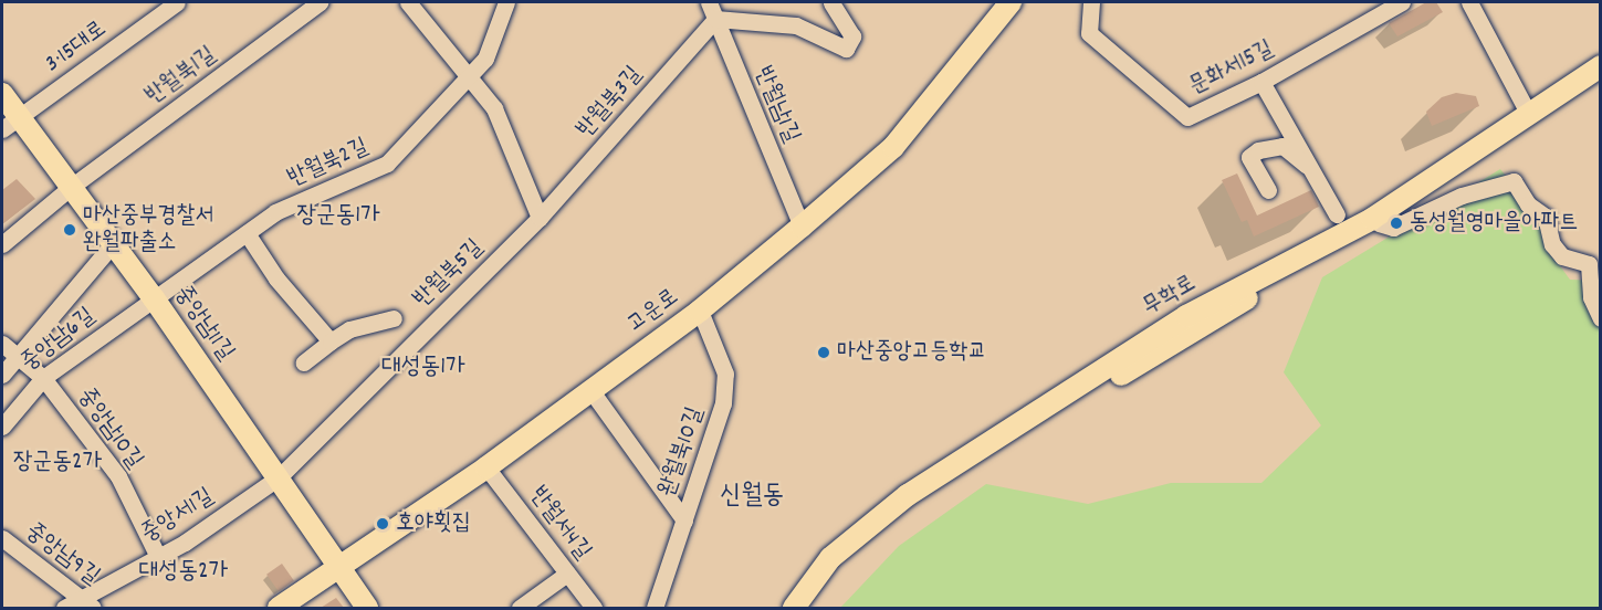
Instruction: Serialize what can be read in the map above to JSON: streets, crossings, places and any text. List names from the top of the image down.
{
  "streets": {
    "main road": ["무학로", "고운로", "중앙남11길"],
    "street": [
      "3·15대로",
      "문화서15길",
      "반월북1길",
      "반월북3길",
      "반월남1길",
      "반월북2길",
      "반월북5길",
      "중앙남6길",
      "중앙남10길",
      "완월북10길",
      "중앙서1길",
      "반월서4길",
      "중앙남9길"
    ]
  },
  "crossings": [
    ["3·15대로", "중앙남11길"],
    ["반월북1길", "중앙남11길"],
    ["반월북3길", "반월남1길"],
    ["반월북3길", "반월북5길"],
    ["반월남1길", "고운로"],
    ["반월북2길", "중앙남11길"],
    ["반월북2길", "중앙남6길"],
    ["반월북5길", "중앙남11길"],
    ["반월북5길", "중앙서1길"],
    ["고운로", "중앙남11길"],
    ["고운로", "완월북10길"],
    ["고운로", "반월서4길"],
    ["중앙남11길", "중앙남6길"],
    ["중앙남11길", "중앙서1길"],
    ["중앙남6길", "중앙남10길"],
    ["중앙남10길", "중앙서1길"],
    ["중앙서1길", "중앙남9길"]
  ],
  "districts": [
    "장군동1가",
    "대성동1가",
    "장군동2가",
    "신월동",
    "대성동2가"
  ],
  "places": [
    "동성월영마을아파트",
    "마산중부경찰서 완월파출소",
    "마산중앙고등학교",
    "호야횟집"
  ]
}
